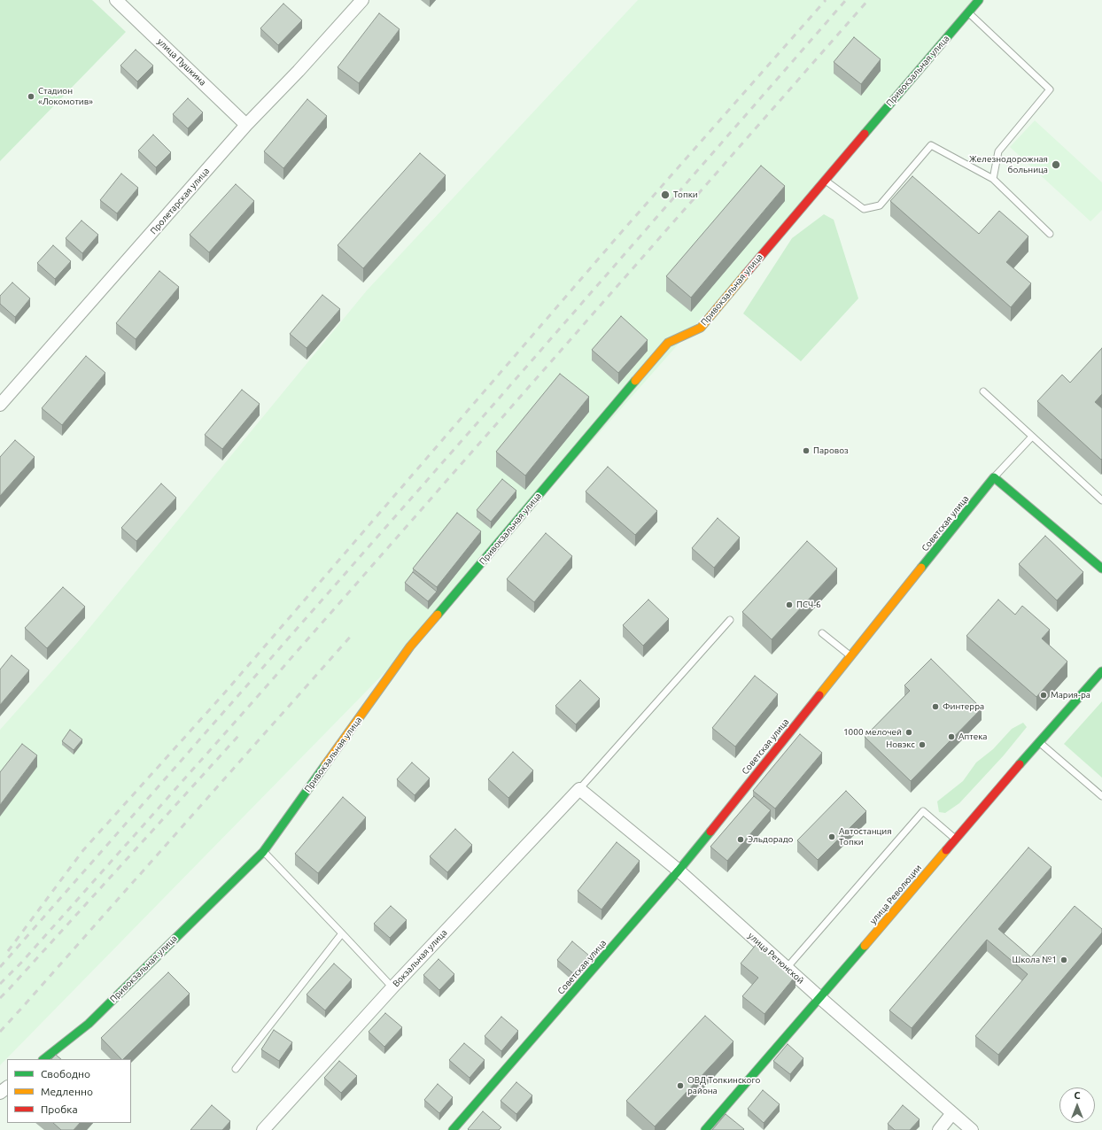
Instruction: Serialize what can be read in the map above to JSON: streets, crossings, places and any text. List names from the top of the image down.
{
  "streets": {
    "street": [
      "улица Пушкина",
      "Привокзальная улица",
      "Пролетарская улица",
      "Советская улица",
      "улица Революции",
      "Вокзальная улица",
      "улица Ретюнской"
    ]
  },
  "crossings": [
    ["улица Пушкина", "Пролетарская улица"],
    ["Советская улица", "улица Ретюнской"],
    ["улица Революции", "улица Ретюнской"],
    ["Вокзальная улица", "улица Ретюнской"]
  ],
  "places": [
    "Стадион «Локомотив»",
    "Железнодорожная больница",
    "Топки",
    "Паровоз",
    "ПСЧ-6",
    "Мария-ра",
    "Финтерра",
    "1000 мелочей",
    "Аптека",
    "Новэкс",
    "Автостанция Топки",
    "Эльдорадо",
    "Школа №1",
    "ОВД Топкинского района"
  ],
  "legend": ["Свободно", "Медленно", "Пробка"],
  "north": "top"
}
